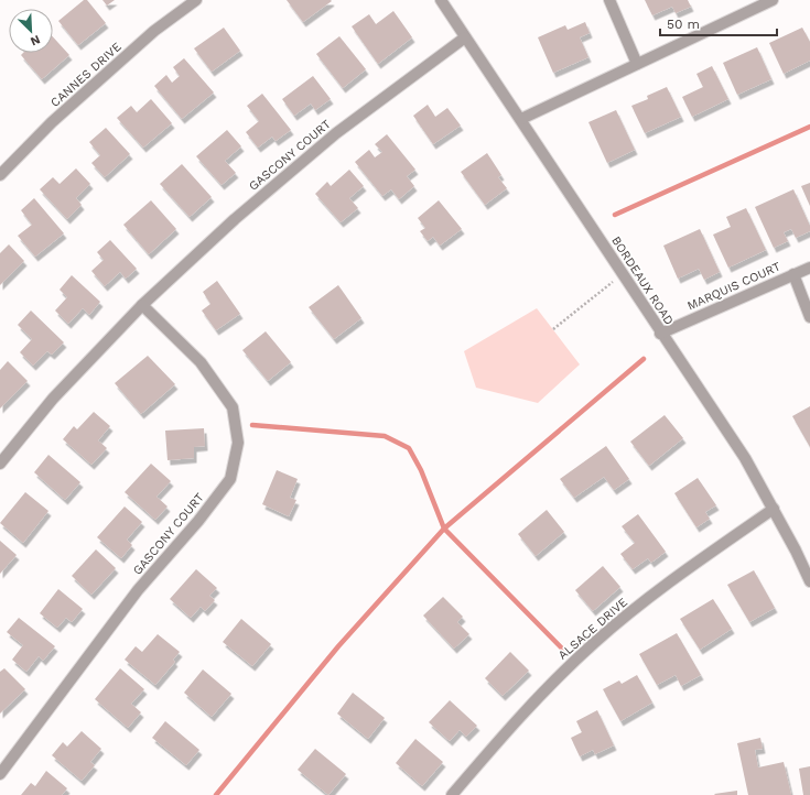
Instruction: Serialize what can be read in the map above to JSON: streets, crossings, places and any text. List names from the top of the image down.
{
  "streets": {
    "street": [
      "CANNES DRIVE",
      "GASCONY COURT",
      "BORDEAUX ROAD",
      "MARQUIS COURT",
      "ALSACE DRIVE"
    ]
  },
  "crossings": [
    ["GASCONY COURT", "BORDEAUX ROAD"],
    ["BORDEAUX ROAD", "MARQUIS COURT"],
    ["BORDEAUX ROAD", "ALSACE DRIVE"]
  ],
  "scale_bar": "50 m",
  "north": "bottom right"
}
